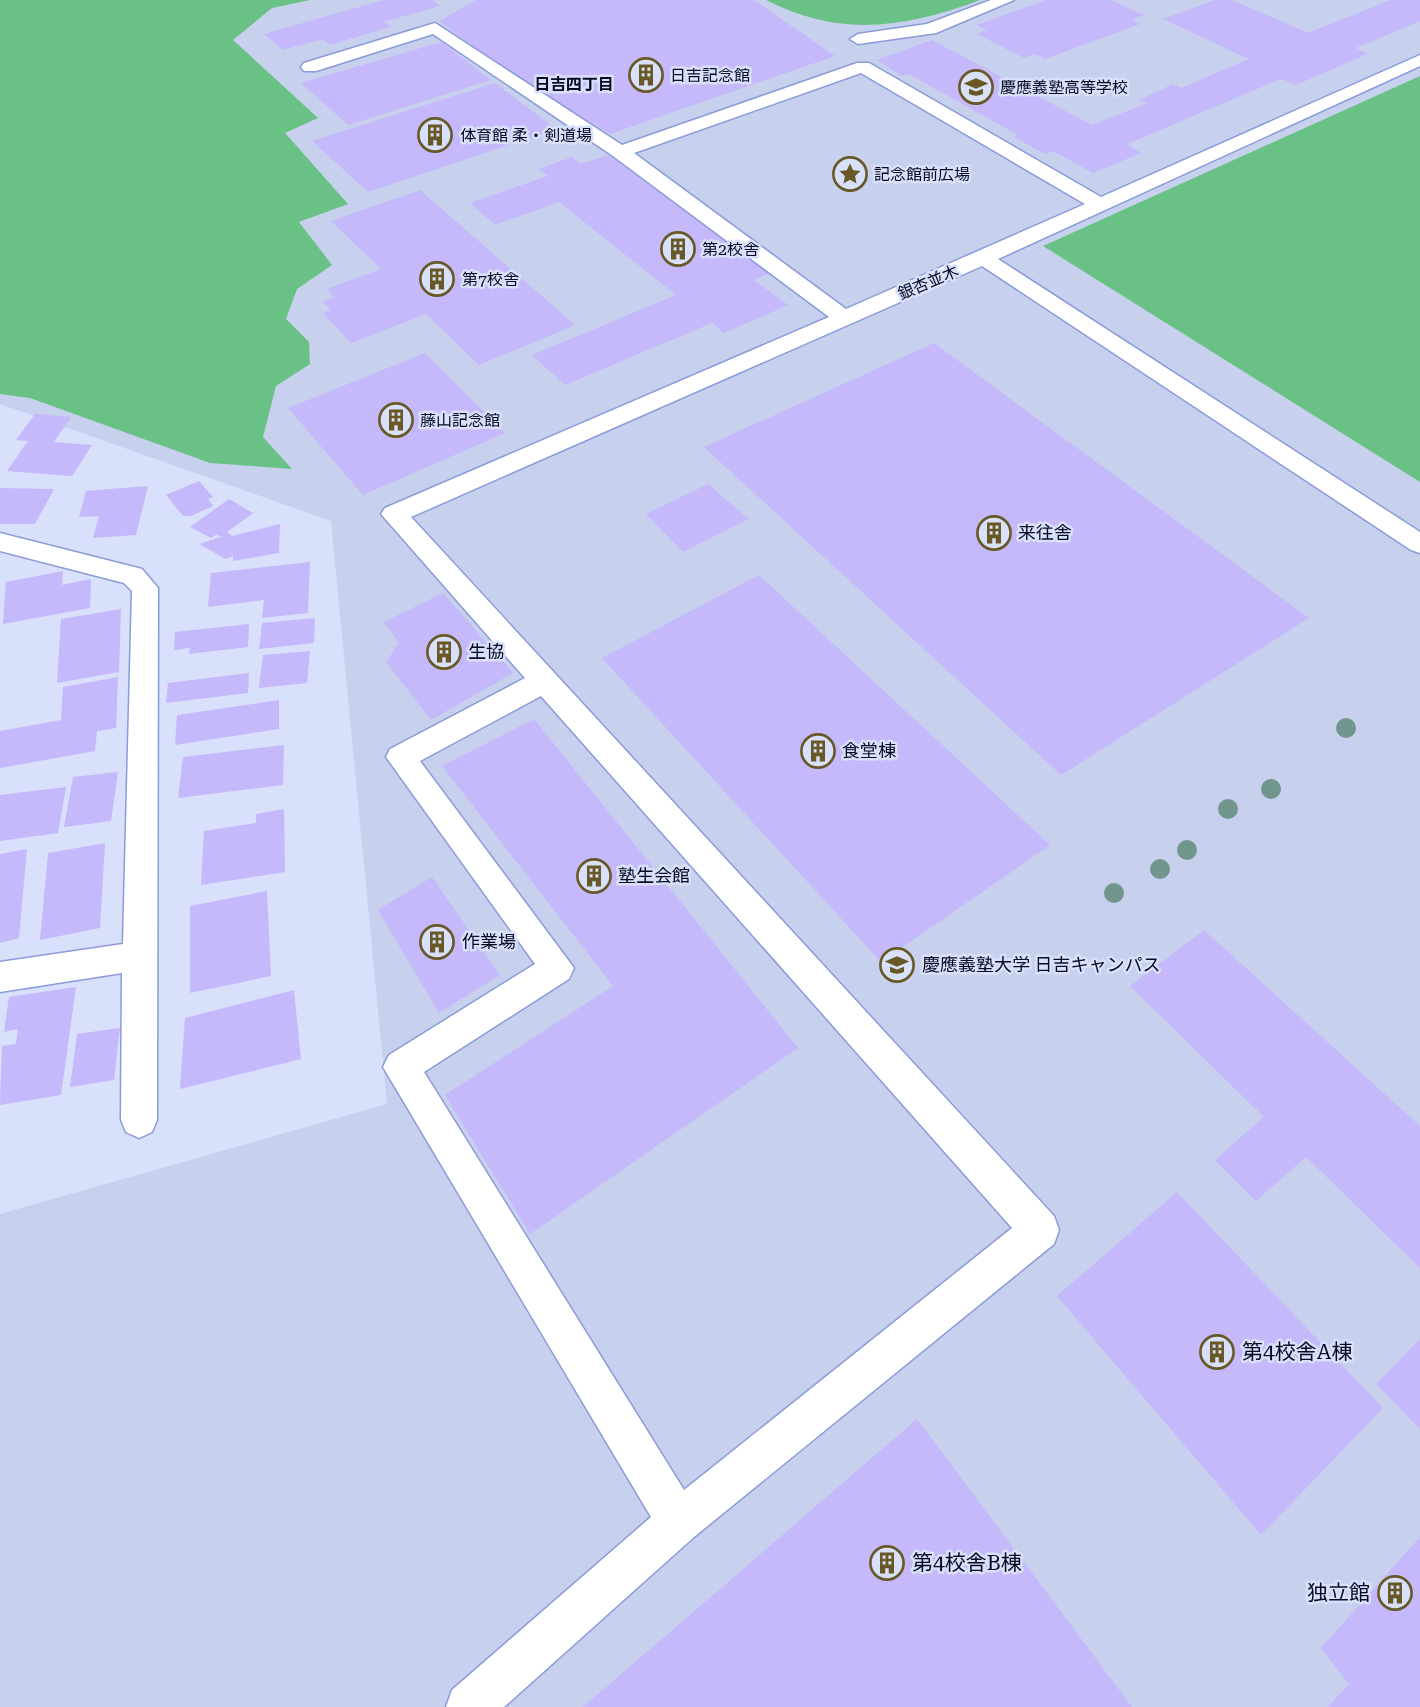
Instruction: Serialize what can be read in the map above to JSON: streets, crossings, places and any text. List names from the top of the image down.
{
  "streets": {
    "lane": ["銀杏並木"]
  },
  "districts": ["日吉四丁目"],
  "places": {
    "building": [
      "日吉記念館",
      "体育館 柔・剣道場",
      "第2校舎",
      "第7校舎",
      "藤山記念館",
      "来往舎",
      "生協",
      "食堂棟",
      "塾生会館",
      "作業場",
      "第4校舎A棟",
      "第4校舎B棟",
      "独立館"
    ],
    "school or university": ["慶應義塾高等学校", "慶應義塾大学 日吉キャンパス"],
    "place": ["記念館前広場"]
  }
}
